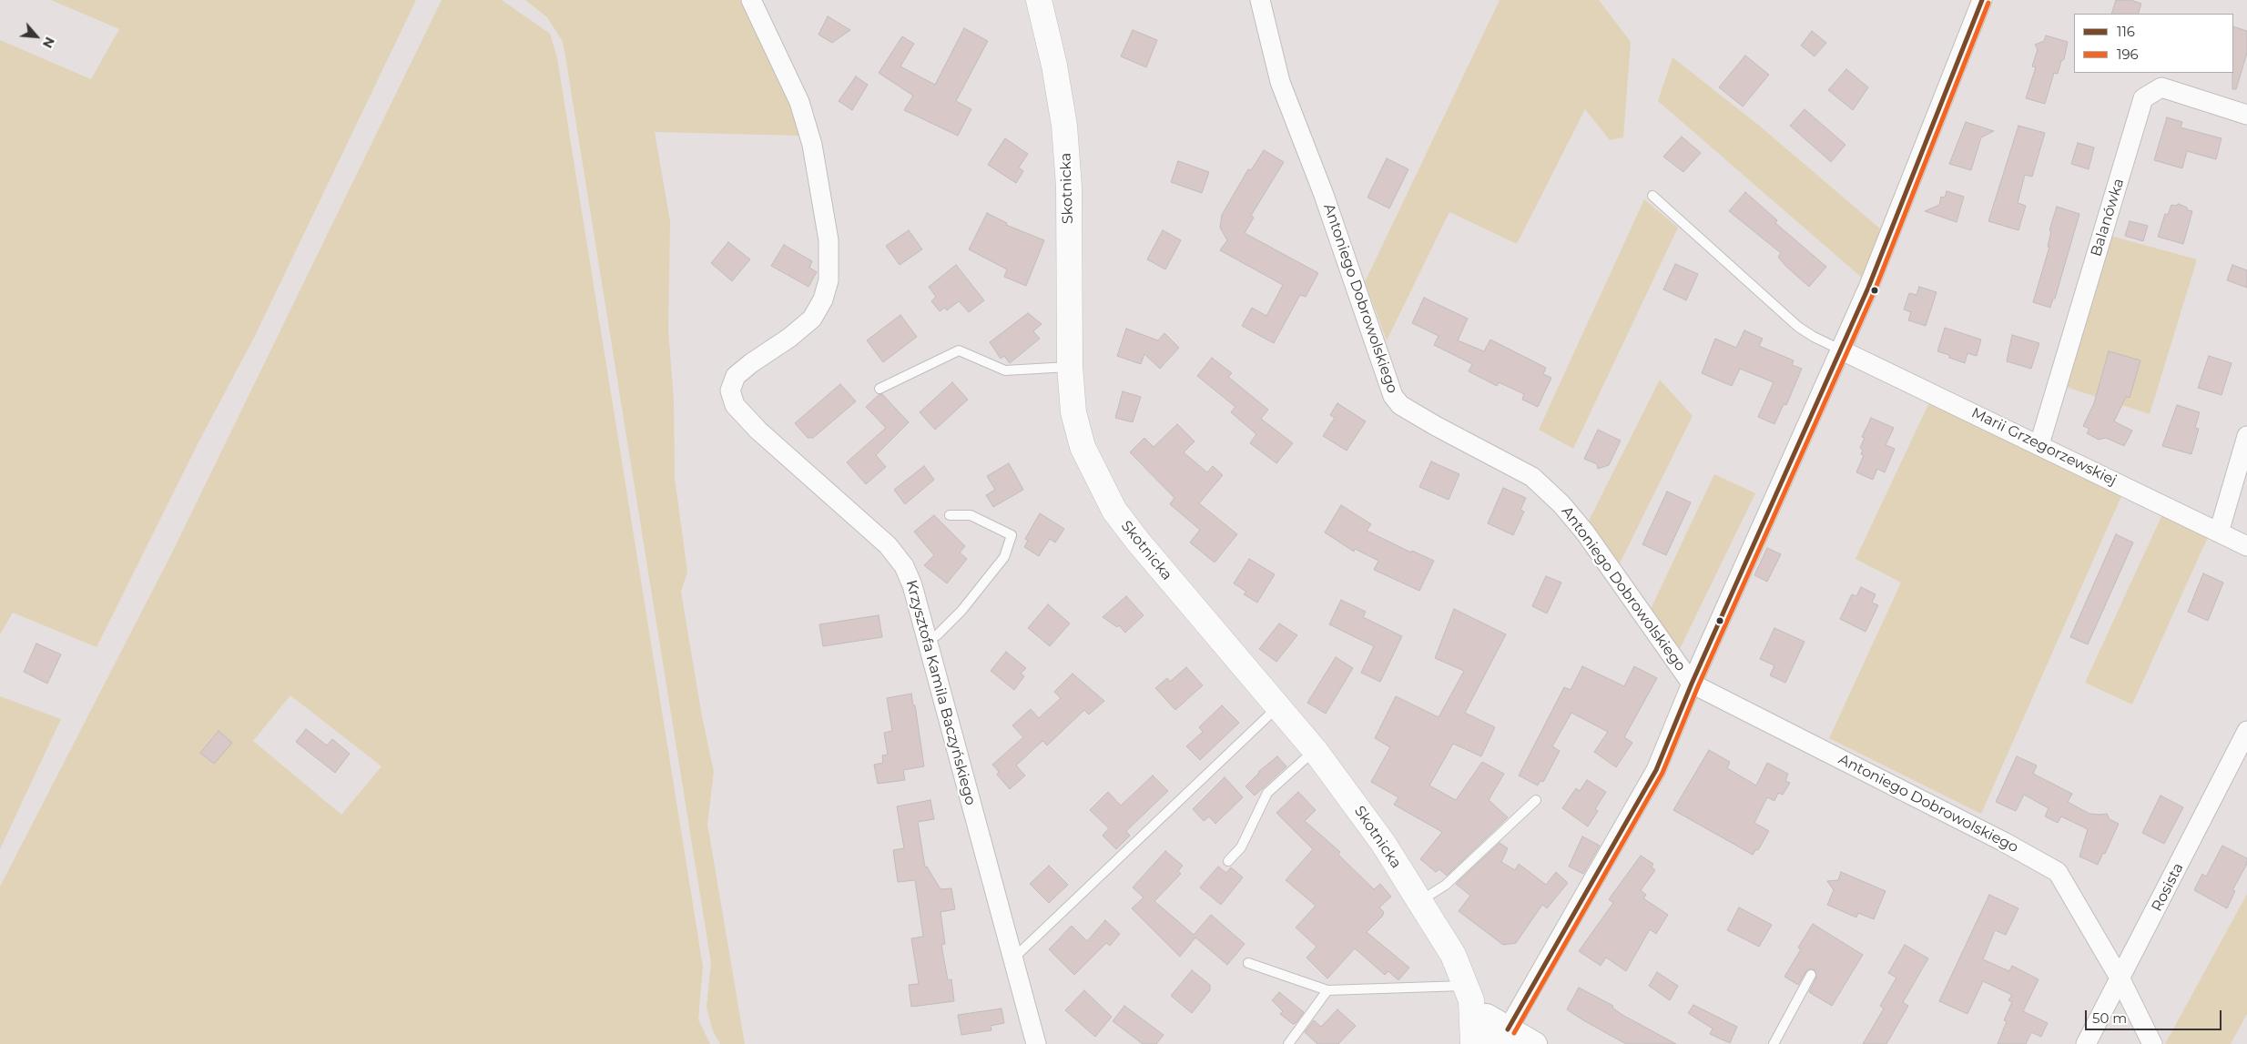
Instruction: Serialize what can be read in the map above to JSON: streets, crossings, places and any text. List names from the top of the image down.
{
  "streets": {
    "main road": ["Skotnicka"],
    "street": [
      "Balanówka",
      "Antoniego Dobrowolskiego",
      "Marii Grzegorzewskiej",
      "Krzysztofa Kamila Baczyńskiego",
      "Rosista"
    ]
  },
  "crossings": [
    ["Balanówka", "Marii Grzegorzewskiej"],
    ["Antoniego Dobrowolskiego", "Rosista"]
  ],
  "lines": ["transit line 116", "transit line 196"],
  "legend": ["116", "196"],
  "scale_bar": "50 m",
  "north": "bottom right"
}
